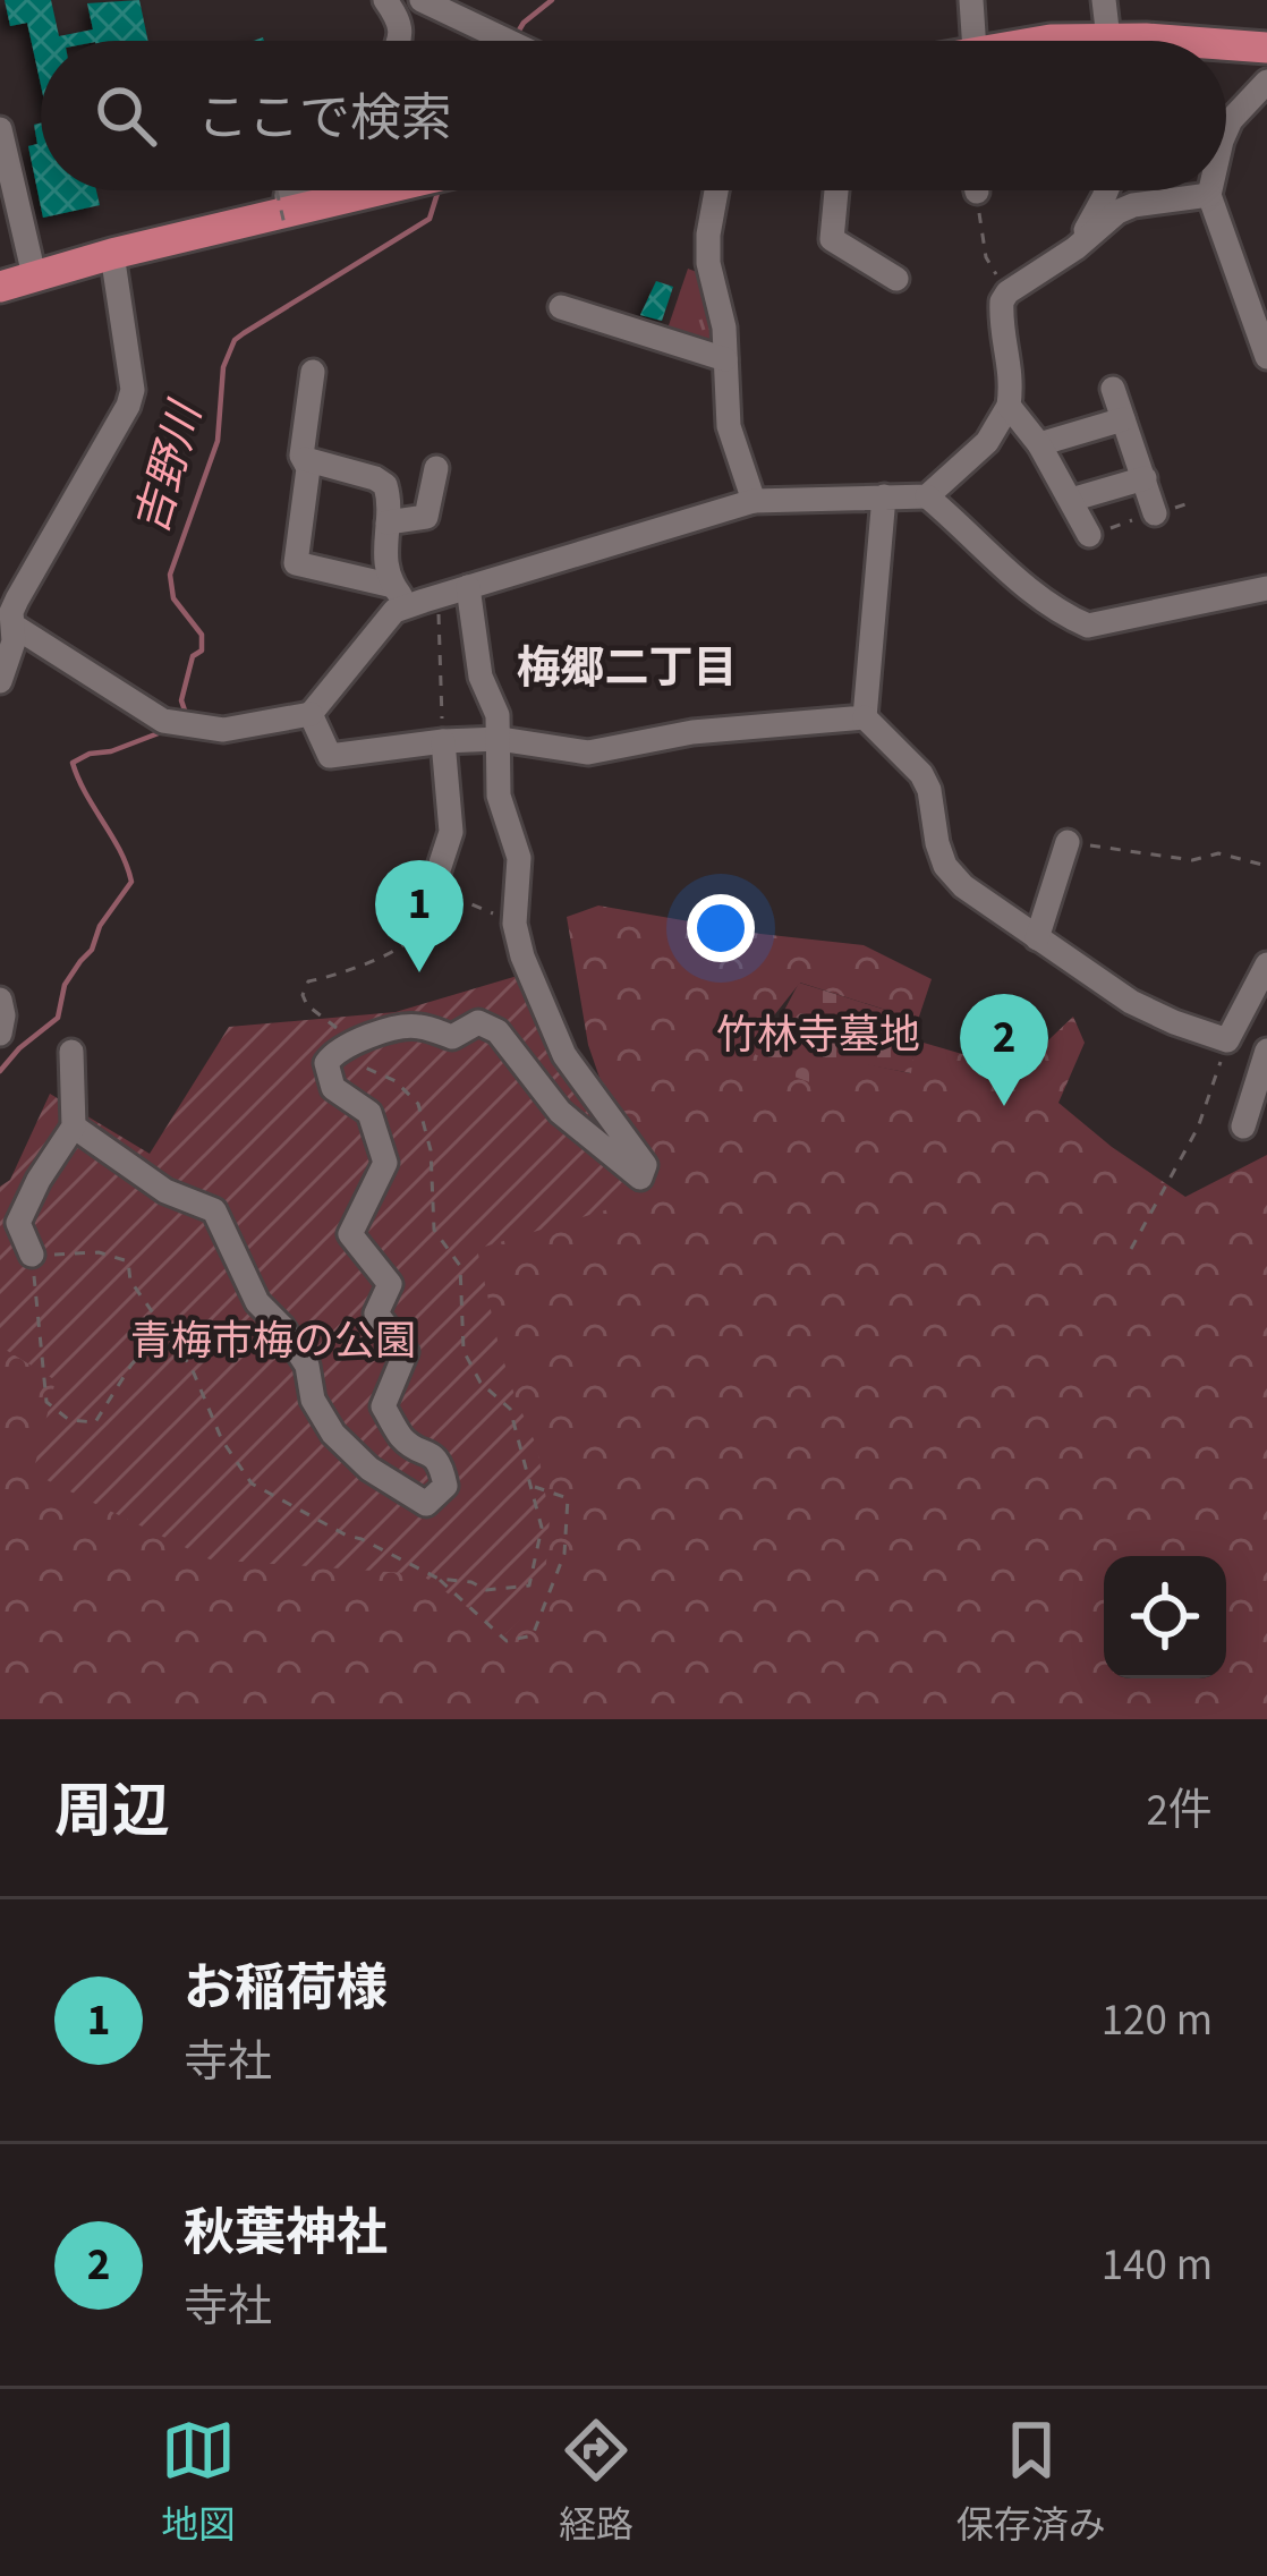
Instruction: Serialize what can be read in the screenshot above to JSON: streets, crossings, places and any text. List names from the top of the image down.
{
  "districts": ["梅郷二丁目"],
  "water": ["吉野川"],
  "parks": ["竹林寺墓地", "青梅市梅の公園"],
  "page": {
    "search": "ここで検索",
    "pins": ["1", "2"],
    "heading": ["周辺", "2件"],
    "list": [
      {
        "mark": "1",
        "name": "お稲荷様",
        "note": "寺社",
        "value": "120 m"
      },
      {
        "mark": "2",
        "name": "秋葉神社",
        "note": "寺社",
        "value": "140 m"
      }
    ],
    "nav": ["地図", "経路", "保存済み"]
  }
}
